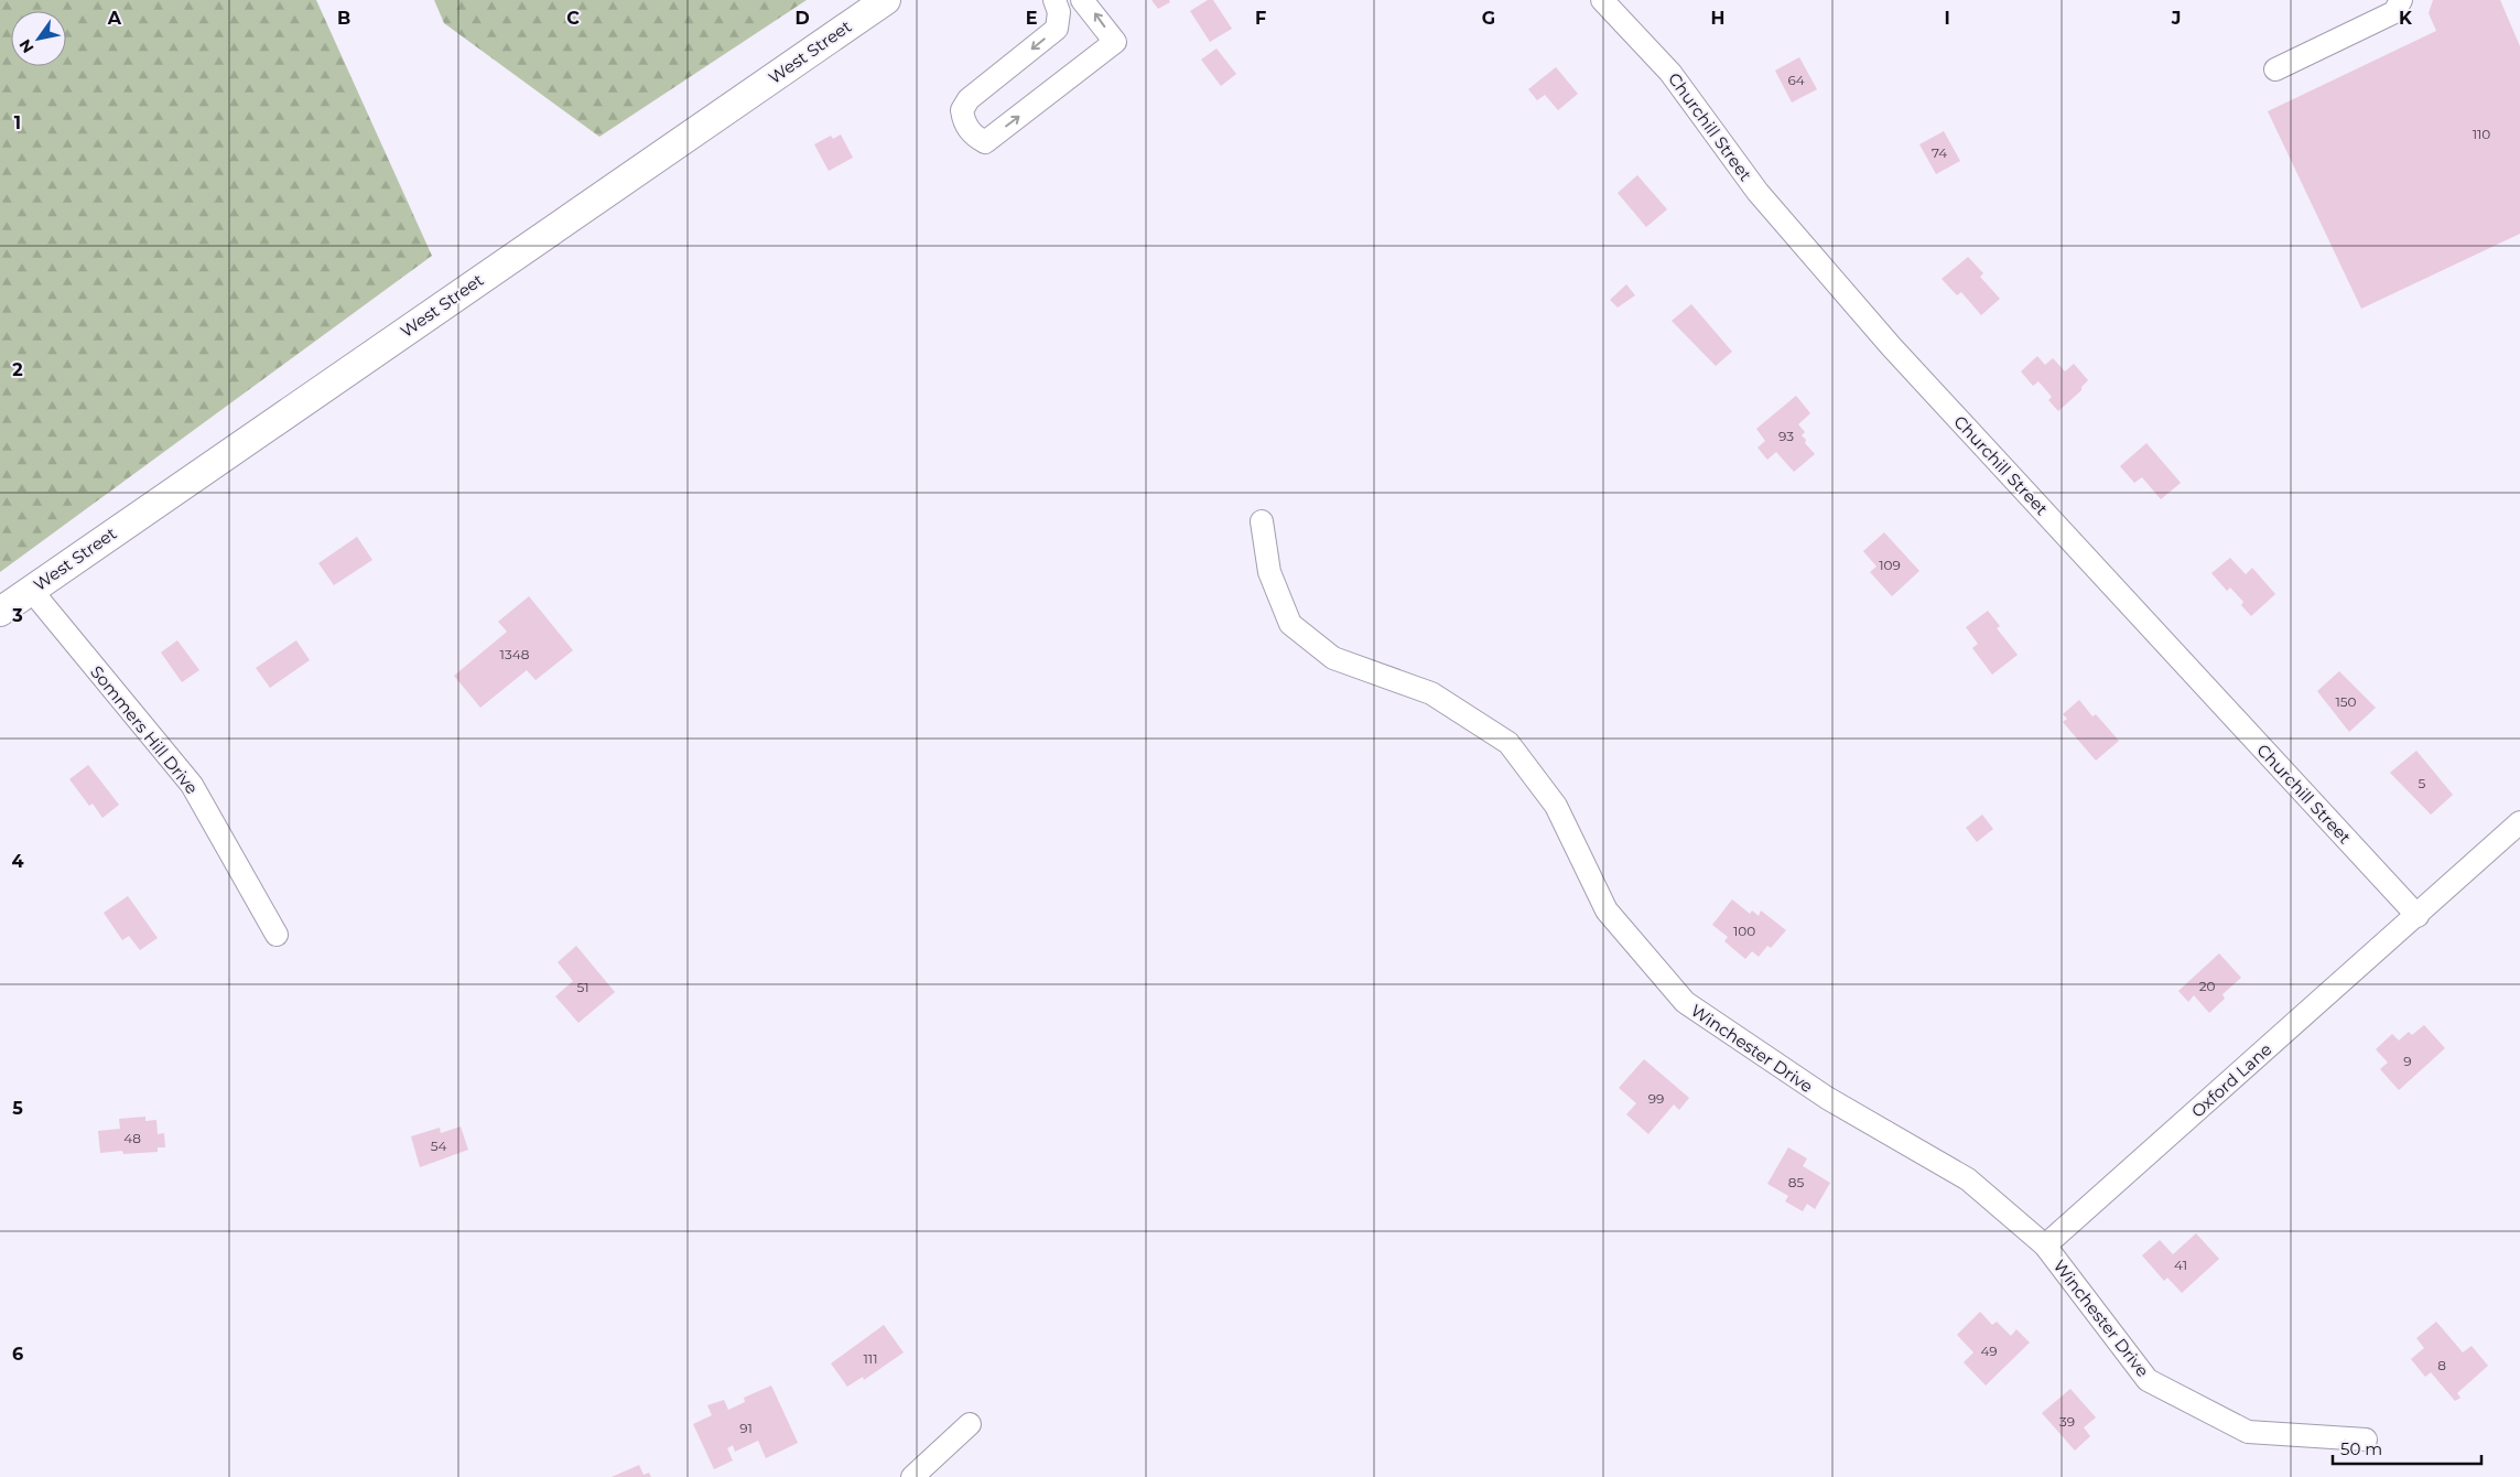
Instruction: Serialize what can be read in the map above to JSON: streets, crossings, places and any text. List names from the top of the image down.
{
  "streets": {
    "main road": ["West Street"],
    "street": [
      "Churchill Street",
      "Sommers Hill Drive",
      "Winchester Drive",
      "Oxford Lane"
    ]
  },
  "crossings": [
    ["West Street", "Sommers Hill Drive"],
    ["Churchill Street", "Oxford Lane"],
    ["Winchester Drive", "Oxford Lane"]
  ],
  "house_numbers": [
    "64",
    "110",
    "74",
    "93",
    "109",
    "1348",
    "150",
    "5",
    "100",
    "20",
    "51",
    "9",
    "99",
    "48",
    "54",
    "85",
    "41",
    "49",
    "111",
    "8",
    "39",
    "91"
  ],
  "scale_bar": "50 m",
  "north": "bottom left",
  "grid": {
    "columns": [
      "A",
      "B",
      "C",
      "D",
      "E",
      "F",
      "G",
      "H",
      "I",
      "J",
      "K"
    ],
    "rows": [
      "1",
      "2",
      "3",
      "4",
      "5",
      "6"
    ]
  }
}
